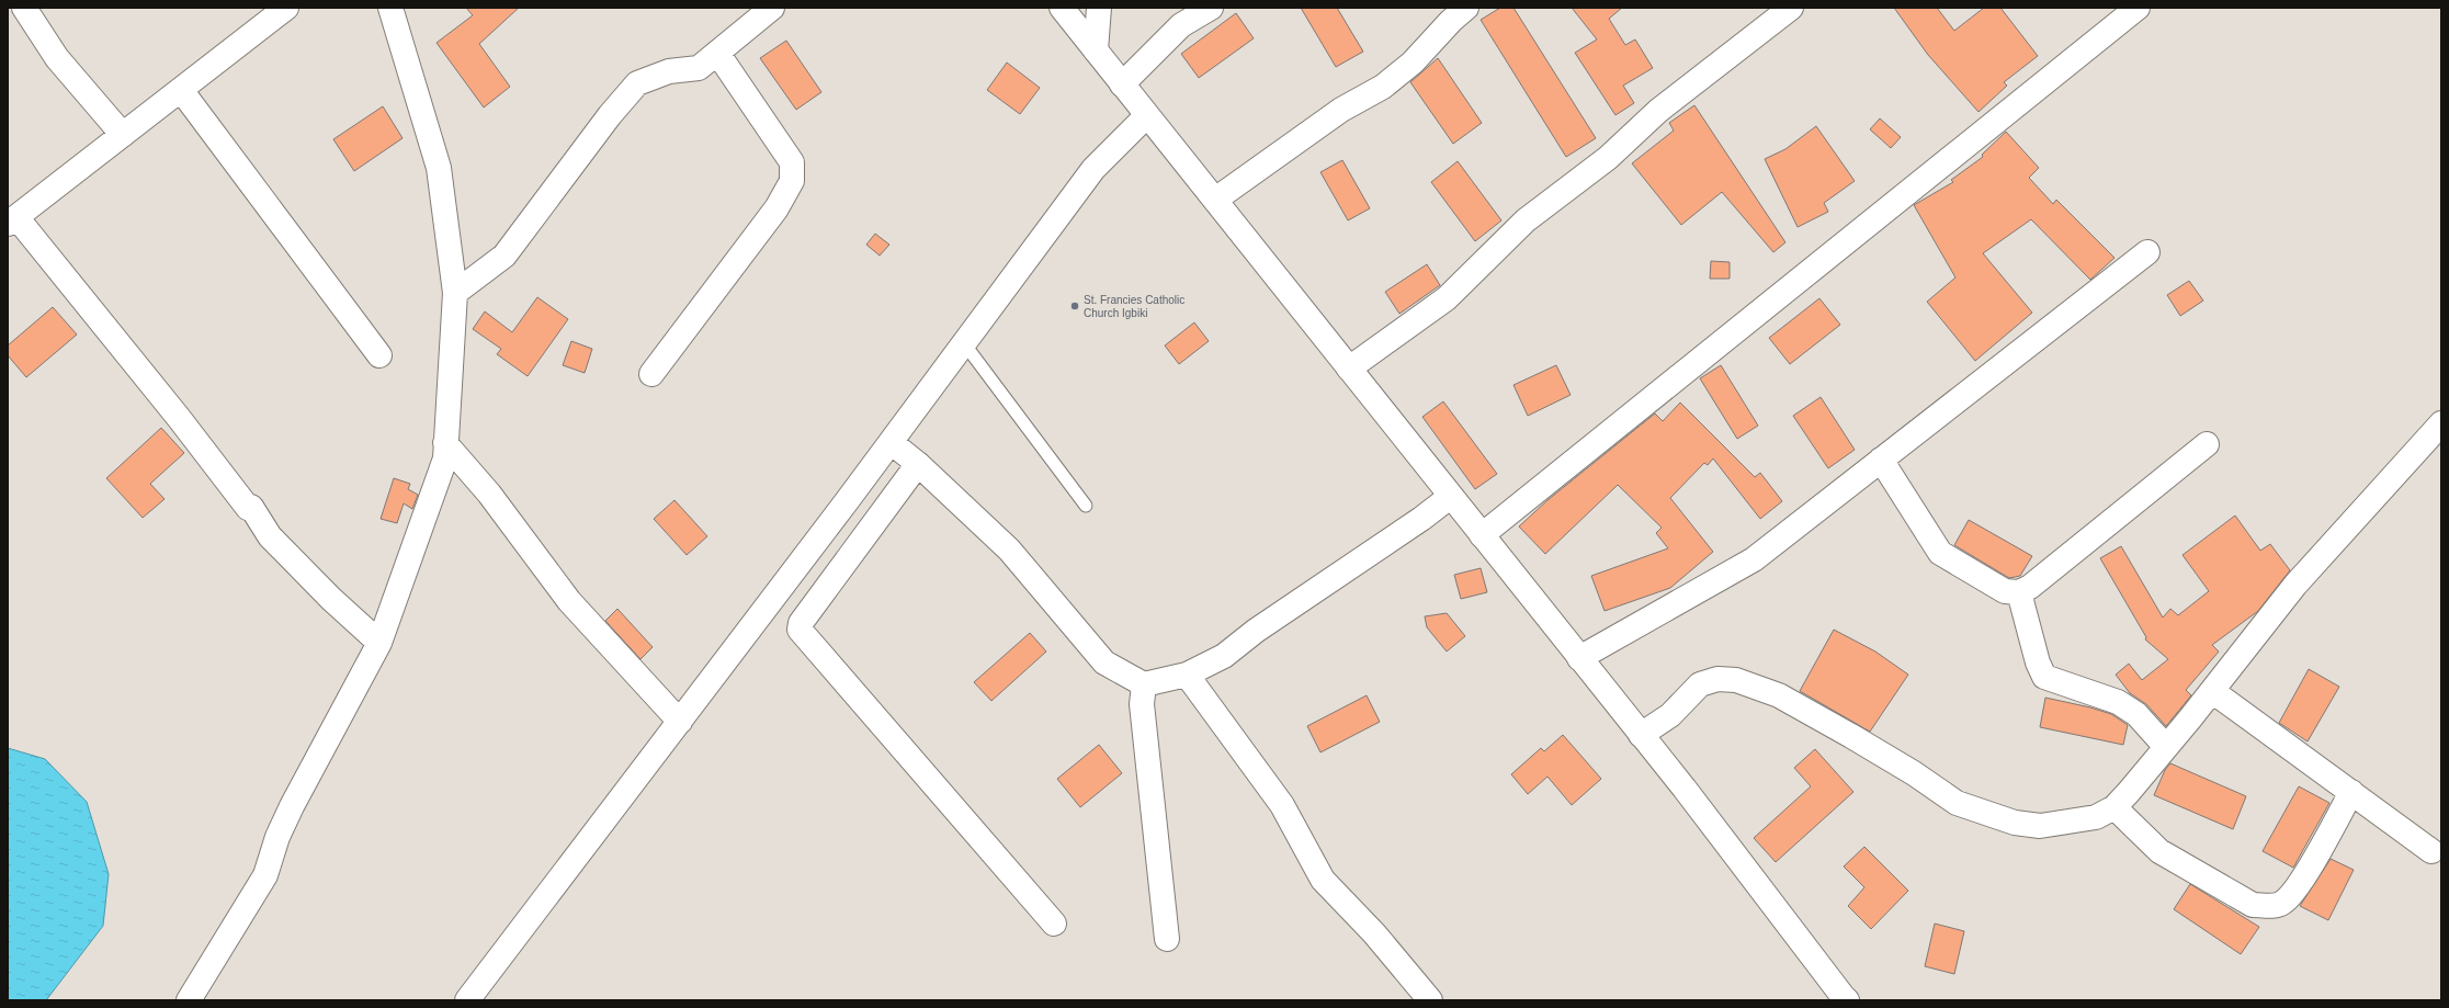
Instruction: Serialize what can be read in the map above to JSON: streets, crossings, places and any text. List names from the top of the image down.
{
  "places": ["St. Francies Catholic Church Igbiki"]
}
